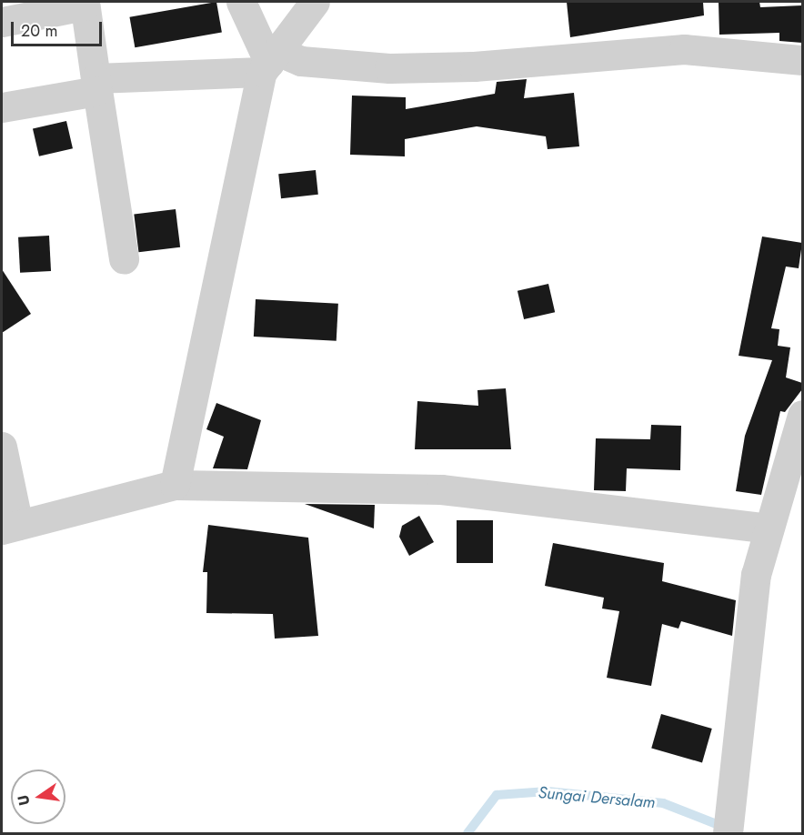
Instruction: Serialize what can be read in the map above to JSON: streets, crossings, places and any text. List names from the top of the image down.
{
  "water": ["Sungai Dersalam"],
  "scale_bar": "20 m",
  "north": "left"
}
